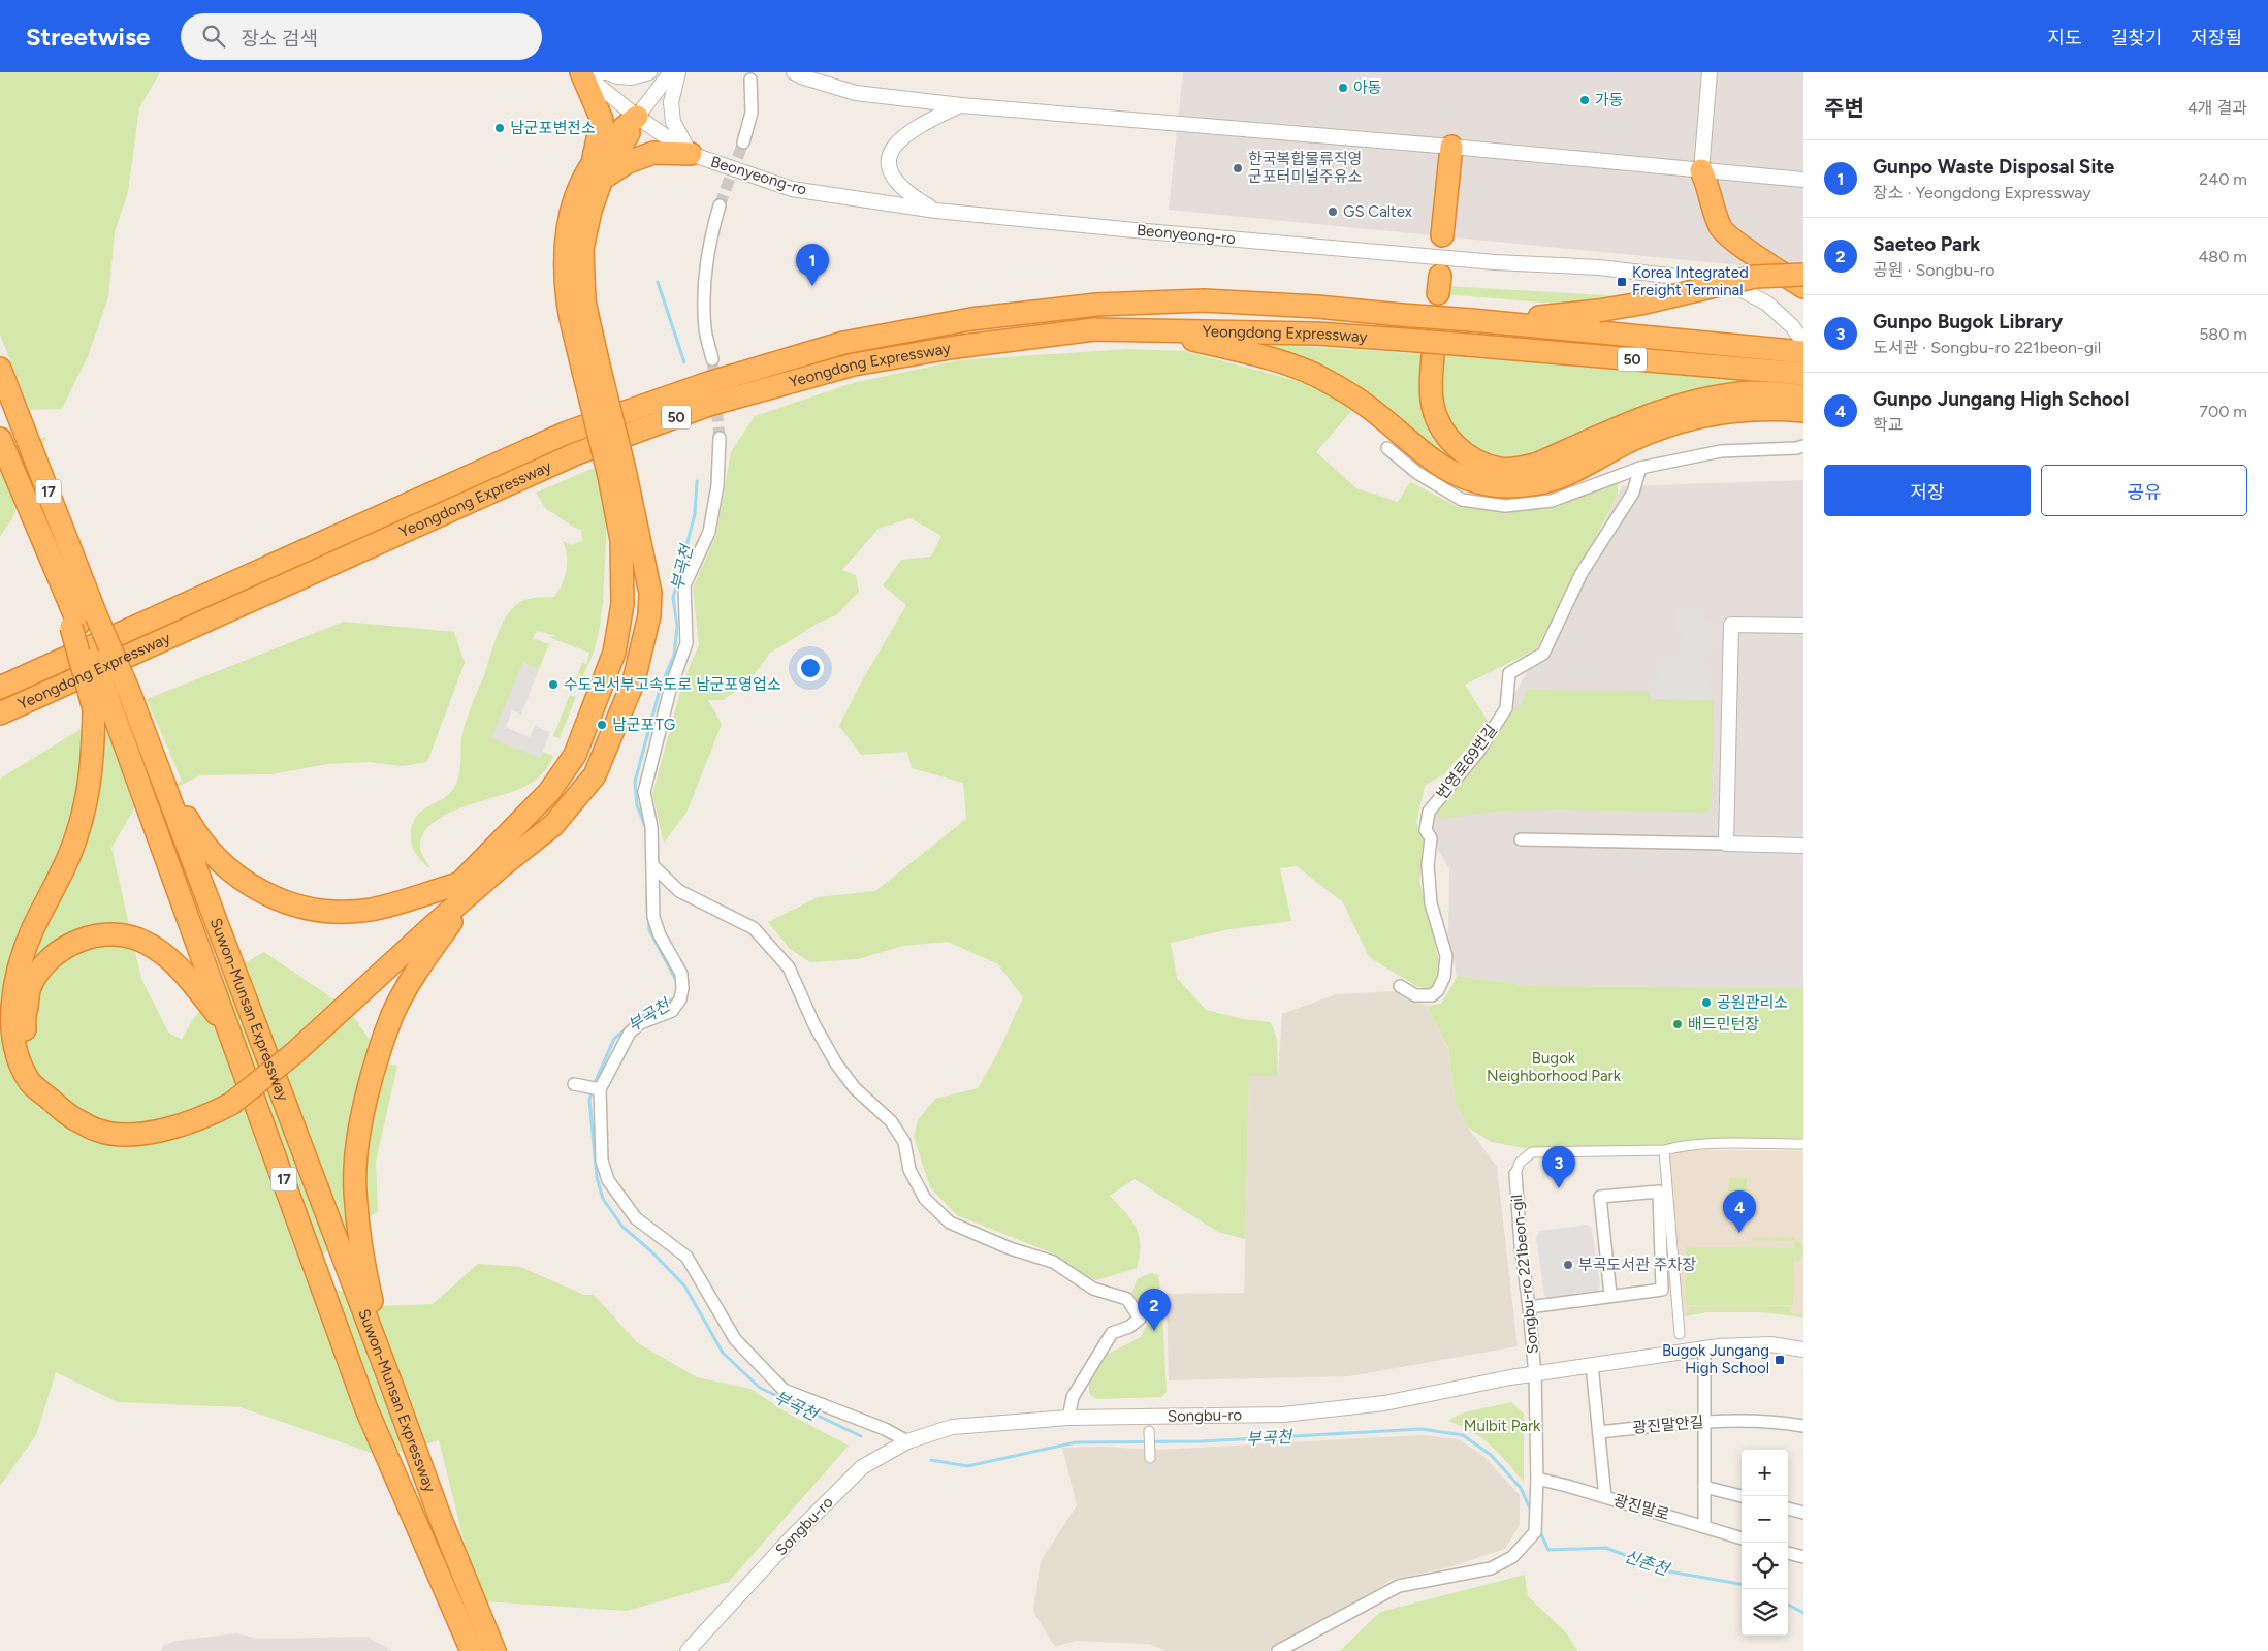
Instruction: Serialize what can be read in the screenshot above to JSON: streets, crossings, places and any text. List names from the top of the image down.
{
  "streets": {
    "highway": [
      "Yeongdong Expressway",
      "50",
      "17",
      "Suwon-Munsan Expressway"
    ],
    "street": [
      "Beonyeong-ro",
      "번영로69번길",
      "Songbu-ro 221beon-gil",
      "Songbu-ro",
      "광진말안길",
      "광진말로"
    ]
  },
  "crossings": [
    ["Beonyeong-ro", "Yeongdong Expressway"],
    ["Songbu-ro 221beon-gil", "Songbu-ro"],
    ["Songbu-ro 221beon-gil", "광진말로"]
  ],
  "water": ["부곡천", "신촌천"],
  "parks": ["Bugok Neighborhood Park", "Mulbit Park"],
  "places": {
    "other": [
      "아동",
      "가동",
      "남군포변전소",
      "한국복합물류직영 군포터미널주유소",
      "GS Caltex",
      "수도권서부고속도로 남군포영업소",
      "남군포TG",
      "공원관리소",
      "배드민턴장",
      "부곡도서관 주차장"
    ],
    "transit": ["Korea Integrated Freight Terminal", "Bugok Jungang High School"]
  },
  "page": {
    "header": "Streetwise",
    "search": "장소 검색",
    "nav": ["지도", "길찾기", "저장됨"],
    "heading": ["주변", "4개 결과"],
    "list": [
      {
        "mark": "1",
        "name": "Gunpo Waste Disposal Site",
        "note": "장소 · Yeongdong Expressway",
        "value": "240 m"
      },
      {
        "mark": "2",
        "name": "Saeteo Park",
        "note": "공원 · Songbu-ro",
        "value": "480 m"
      },
      {
        "mark": "3",
        "name": "Gunpo Bugok Library",
        "note": "도서관 · Songbu-ro 221beon-gil",
        "value": "580 m"
      },
      {
        "mark": "4",
        "name": "Gunpo Jungang High School",
        "note": "학교",
        "value": "700 m"
      }
    ],
    "pins": [
      "1",
      "3",
      "4",
      "2"
    ],
    "buttons": ["저장", "공유"],
    "map_buttons": ["+", "−"]
  }
}
